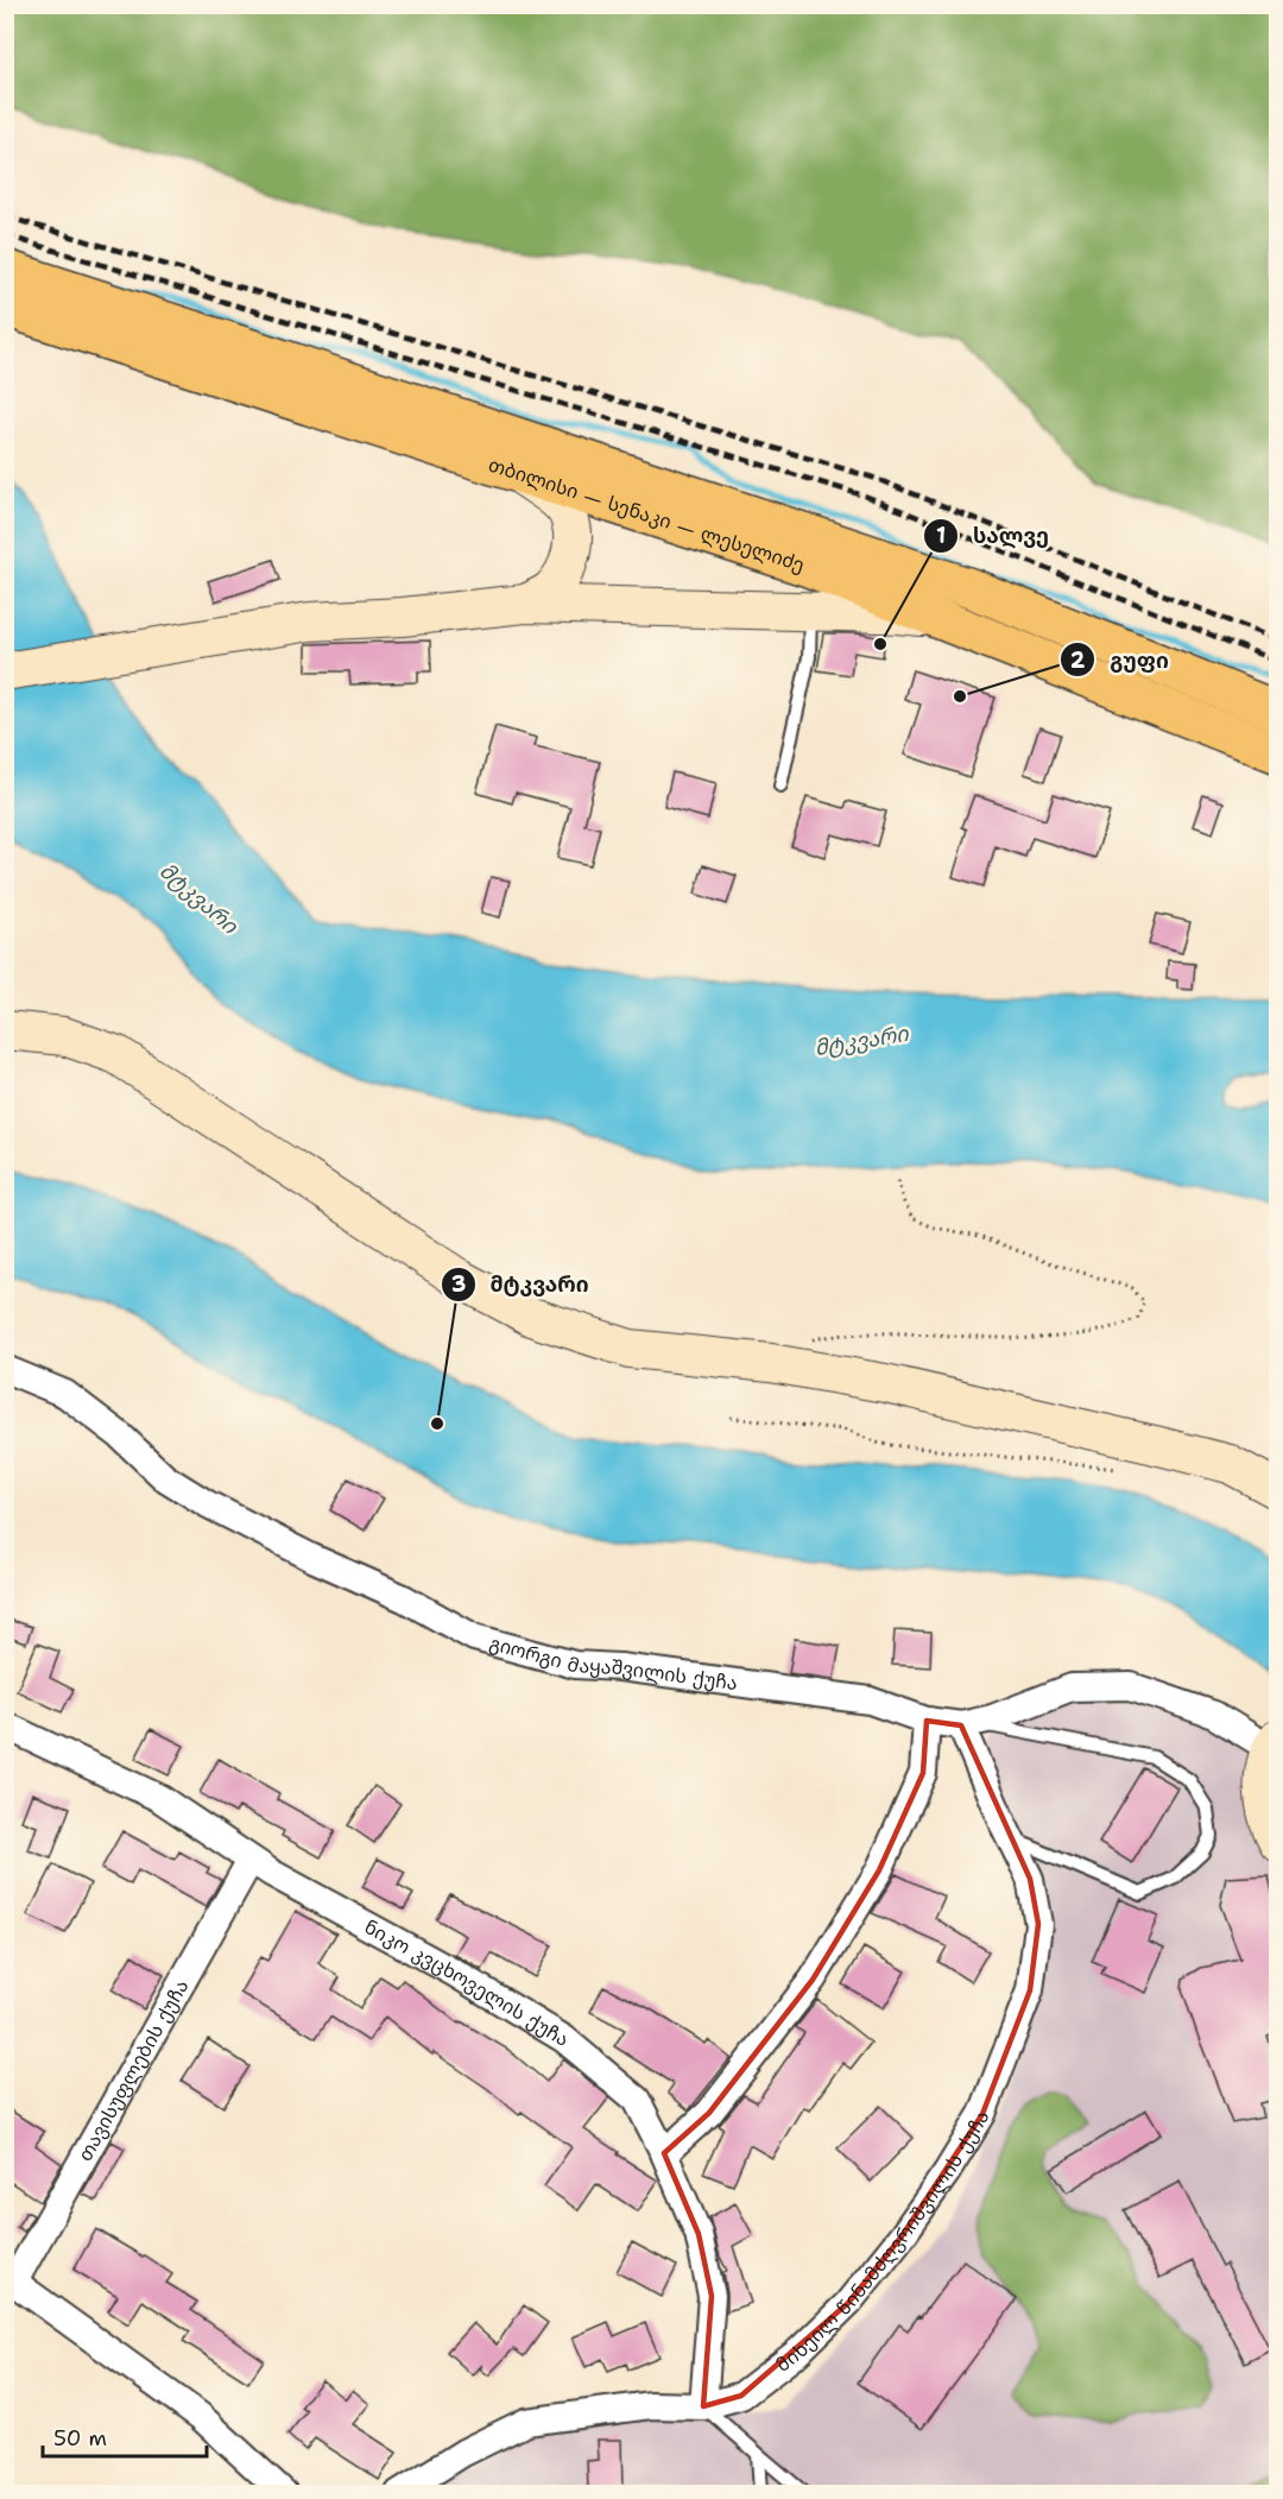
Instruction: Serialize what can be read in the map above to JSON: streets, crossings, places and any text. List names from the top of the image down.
{
  "streets": {
    "highway": ["თბილისი — სენაკი — ლესელიძე"],
    "street": [
      "გიორგი მაყაშვილის ქუჩა",
      "ნიკო კვცხოველის ქუჩა",
      "თავისუფლების ქუჩა",
      "მიხეილ წინამძღვრიშვილის ქუჩა"
    ]
  },
  "crossings": [
    ["გიორგი მაყაშვილის ქუჩა", "მიხეილ წინამძღვრიშვილის ქუჩა"],
    ["ნიკო კვცხოველის ქუჩა", "თავისუფლების ქუჩა"],
    ["ნიკო კვცხოველის ქუჩა", "მიხეილ წინამძღვრიშვილის ქუჩა"]
  ],
  "water": ["მტკვარი"],
  "places": ["სალვე", "გუფი", "მტკვარი"],
  "scale_bar": "50 m"
}
